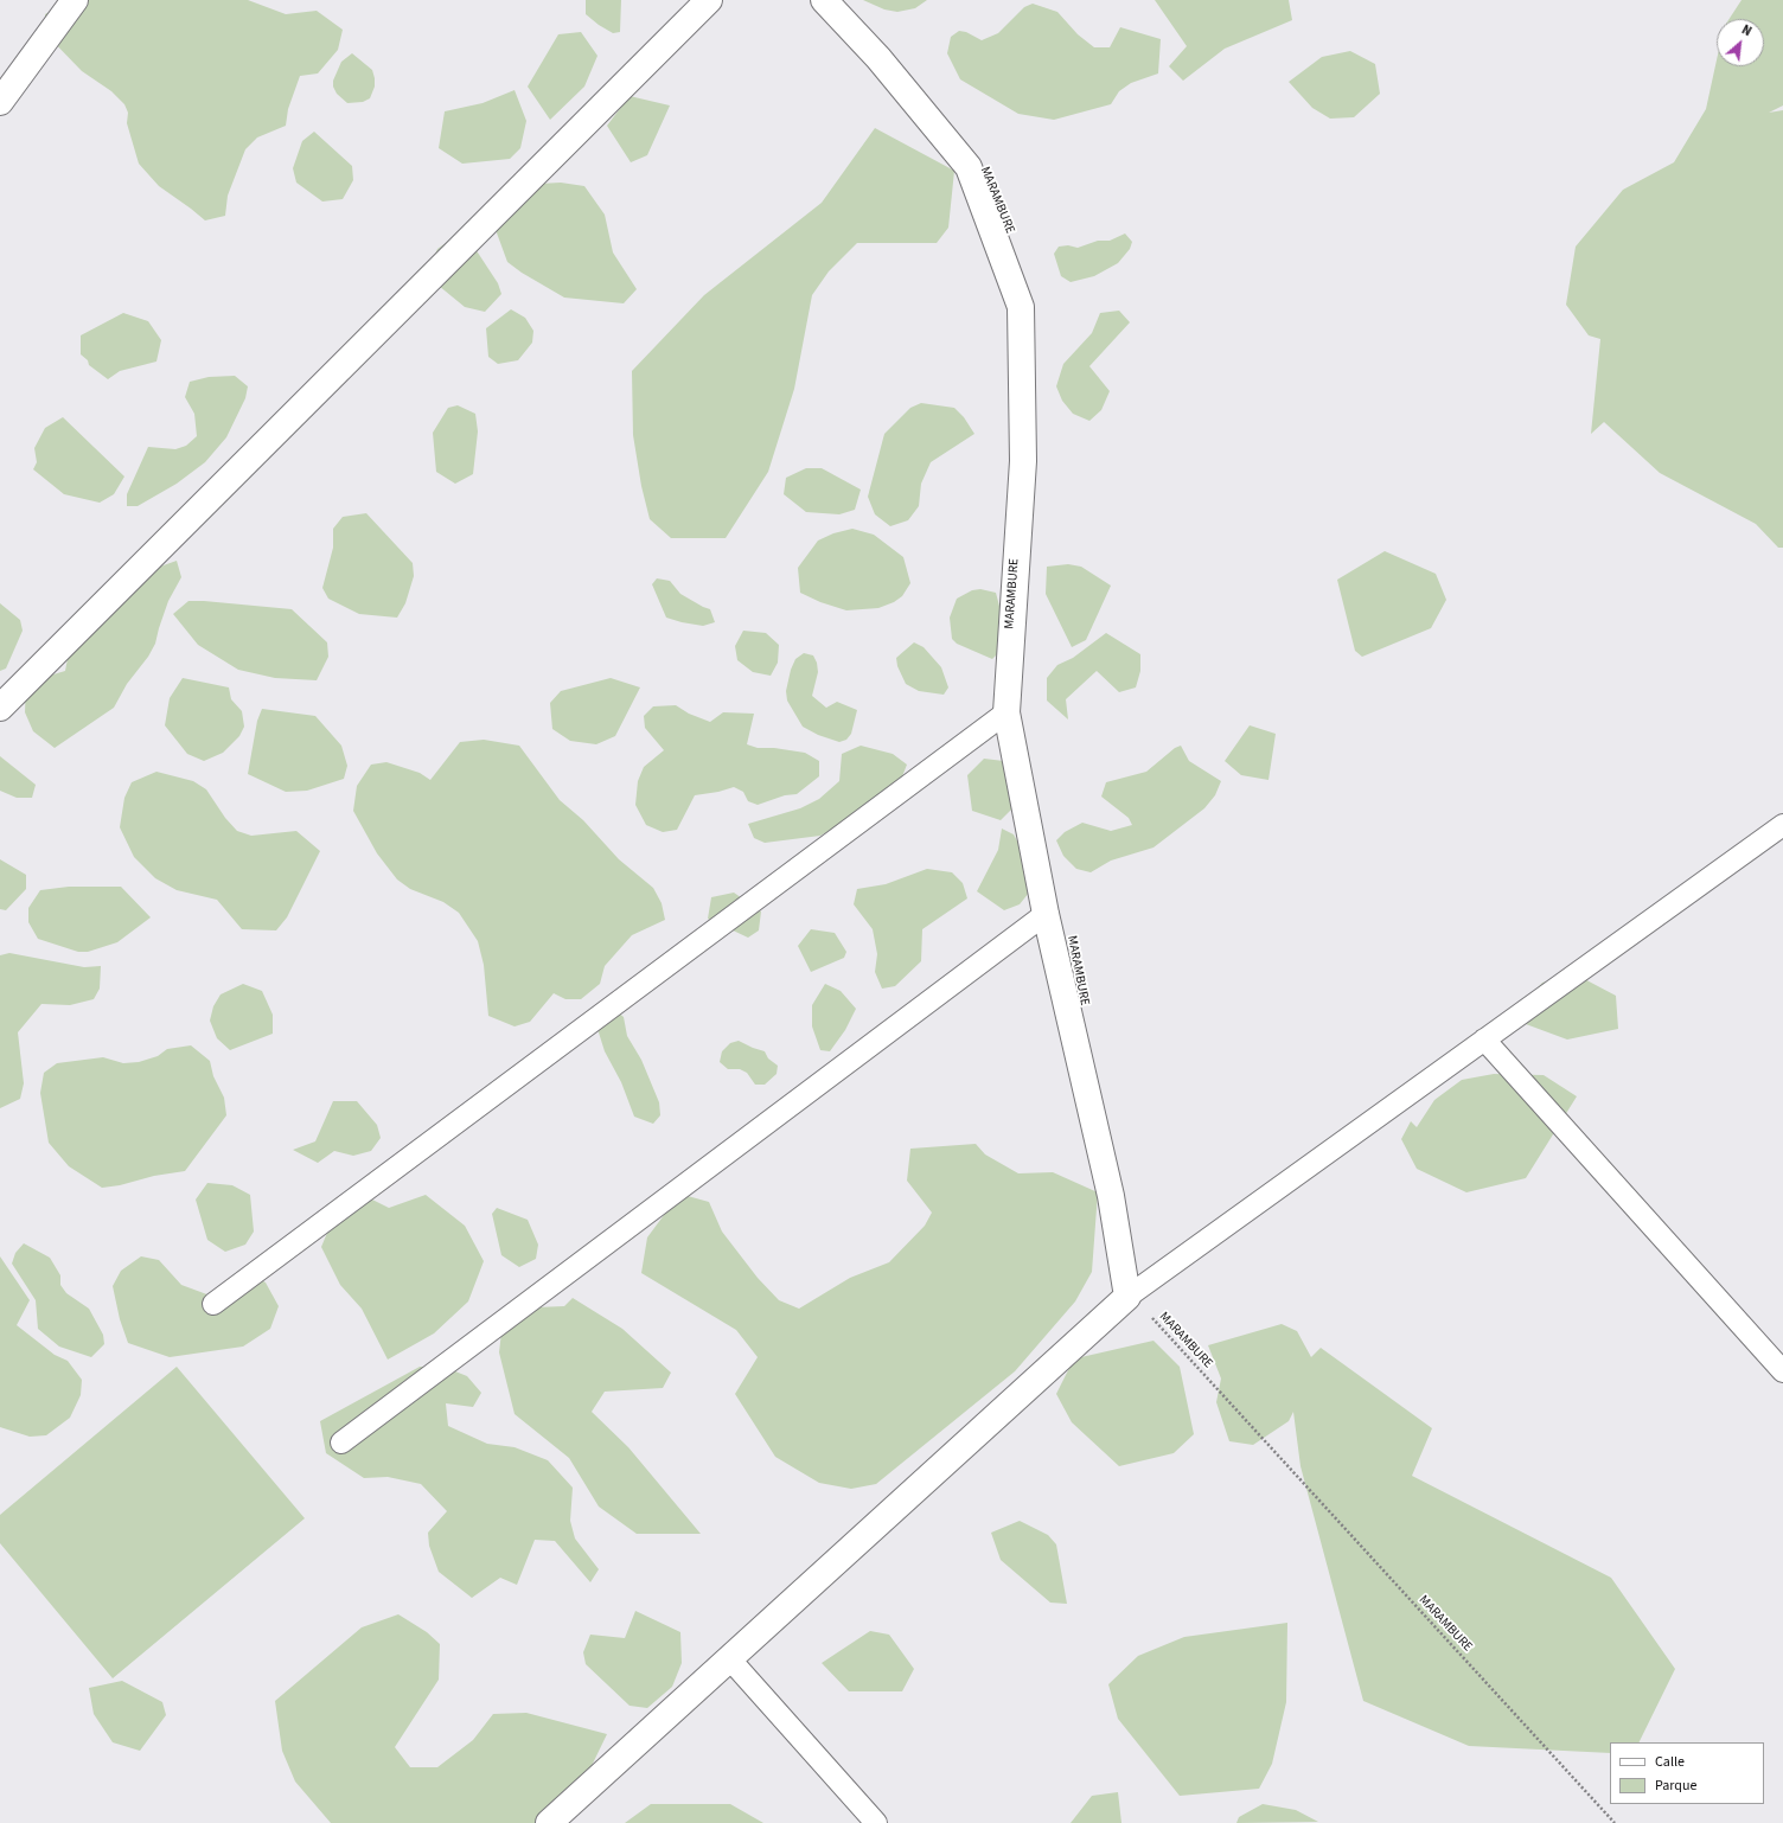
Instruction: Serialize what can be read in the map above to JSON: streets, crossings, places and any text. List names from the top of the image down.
{
  "streets": {
    "path": ["MARAMBURE"]
  },
  "legend": ["Calle", "Parque"],
  "north": "top right"
}
